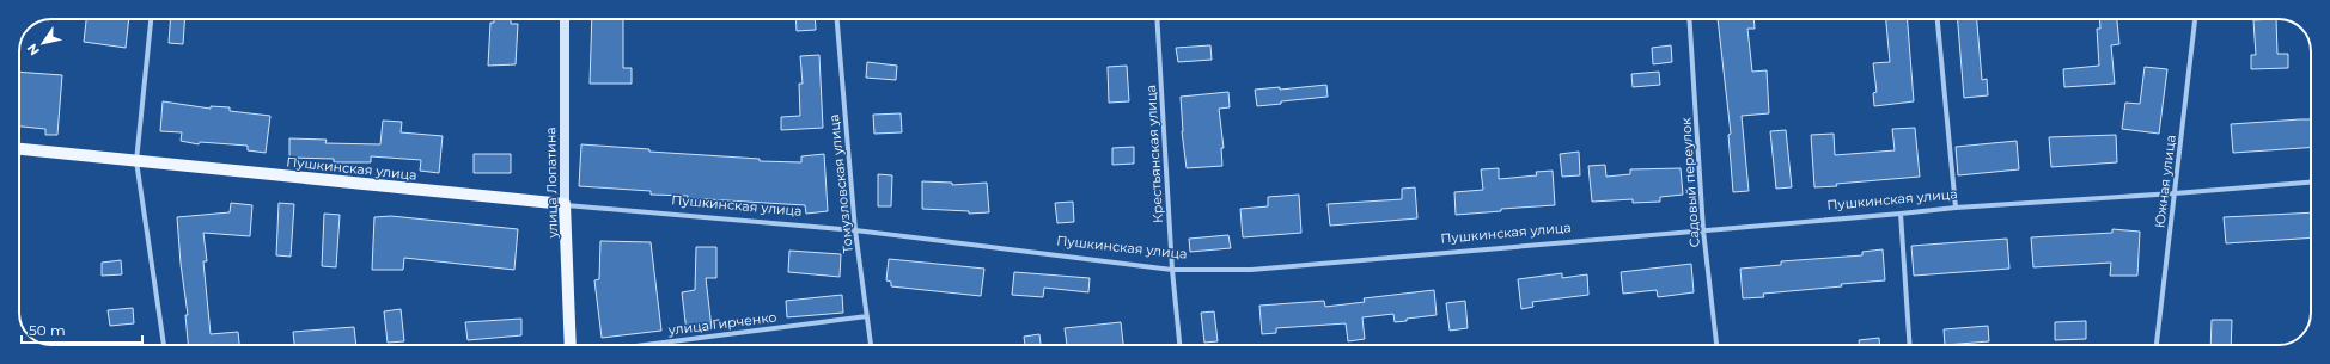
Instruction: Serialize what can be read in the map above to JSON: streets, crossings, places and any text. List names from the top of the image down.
{
  "streets": {
    "main road": ["Пушкинская улица", "улица Лопатина"],
    "street": [
      "Крестьянская улица",
      "Южная улица",
      "Садовый переулок",
      "Томузловская улица",
      "улица Гирченко"
    ]
  },
  "crossings": [
    ["Крестьянская улица", "Пушкинская улица"],
    ["Пушкинская улица", "Южная улица"],
    ["Пушкинская улица", "улица Лопатина"],
    ["Пушкинская улица", "Садовый переулок"],
    ["Пушкинская улица", "Томузловская улица"],
    ["Томузловская улица", "улица Гирченко"]
  ],
  "scale_bar": "50 m",
  "north": "bottom left"
}
